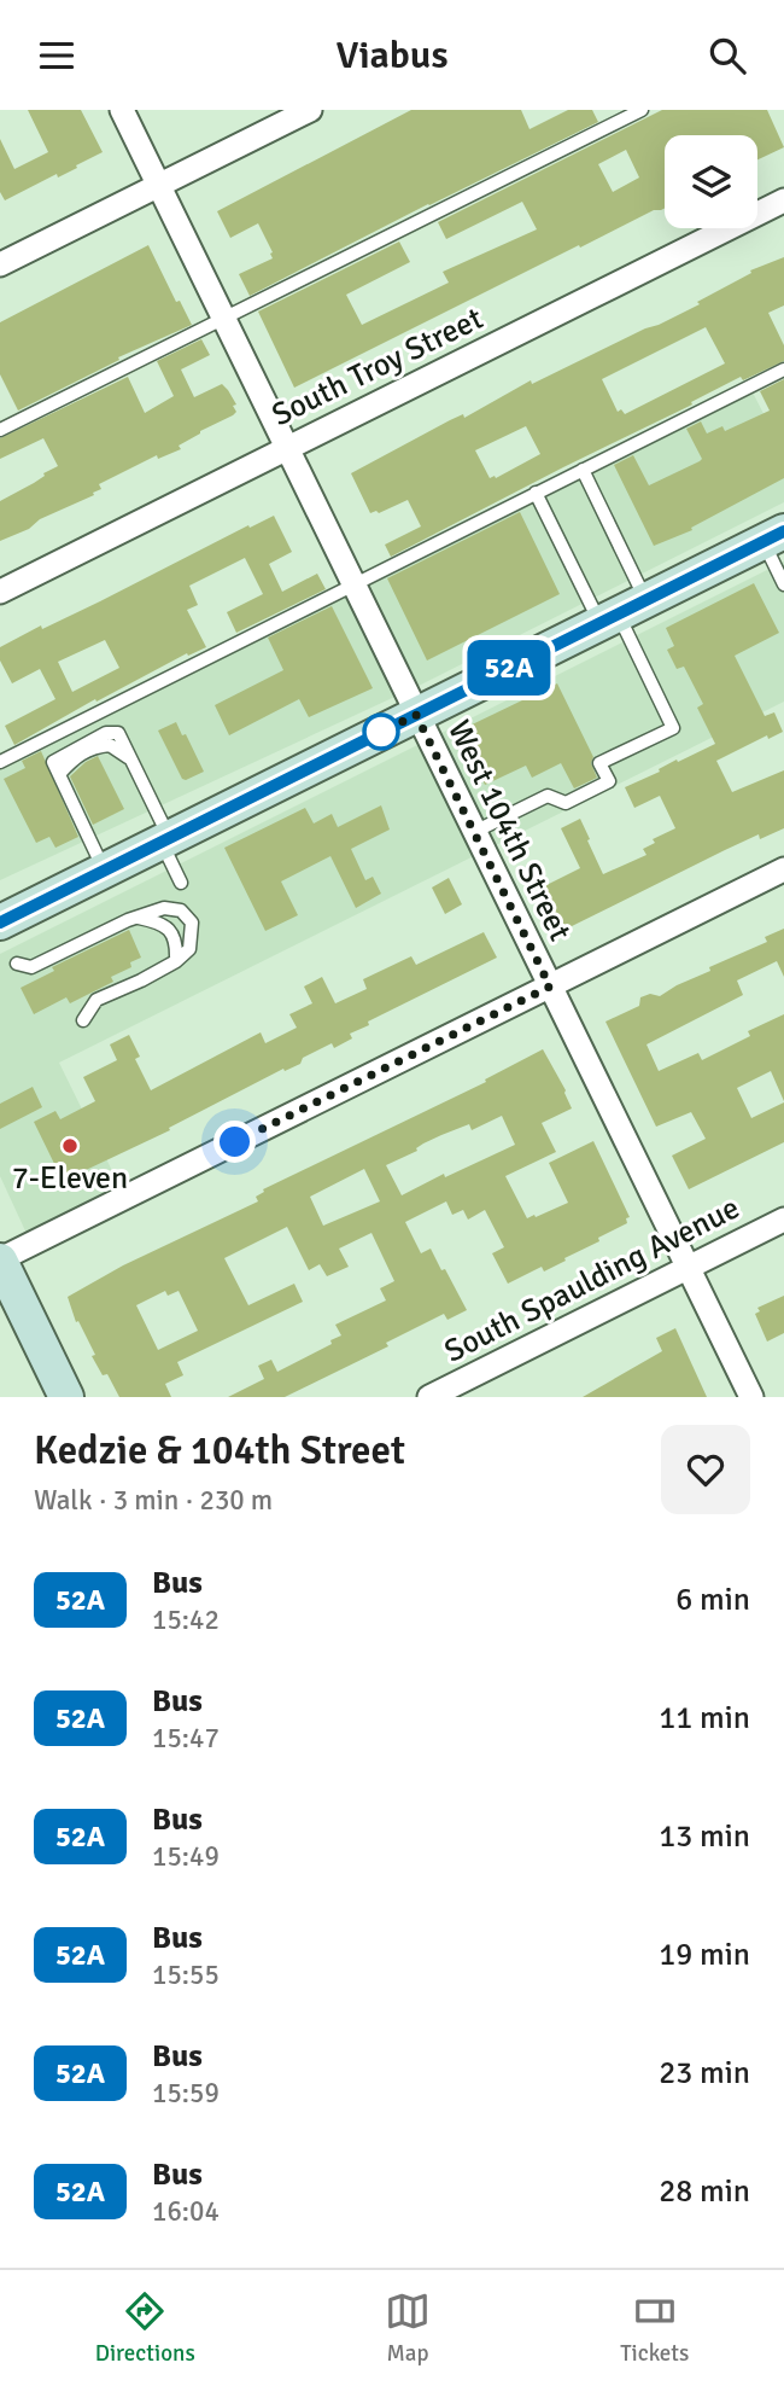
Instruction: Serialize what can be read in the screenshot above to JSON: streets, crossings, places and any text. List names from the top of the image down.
{
  "streets": {
    "street": ["South Troy Street", "West 104th Street", "South Spaulding Avenue"]
  },
  "crossings": [
    ["South Troy Street", "West 104th Street"],
    ["West 104th Street", "South Spaulding Avenue"]
  ],
  "places": ["7-Eleven"],
  "lines": ["bus line 52A"],
  "page": {
    "header": "Viabus",
    "on_map": "52A",
    "heading": ["Kedzie & 104th Street", "Walk · 3 min · 230 m"],
    "list": [
      {
        "mark": "52A",
        "name": "Bus",
        "note": "15:42",
        "value": "6 min"
      },
      {
        "mark": "52A",
        "name": "Bus",
        "note": "15:47",
        "value": "11 min"
      },
      {
        "mark": "52A",
        "name": "Bus",
        "note": "15:49",
        "value": "13 min"
      },
      {
        "mark": "52A",
        "name": "Bus",
        "note": "15:55",
        "value": "19 min"
      },
      {
        "mark": "52A",
        "name": "Bus",
        "note": "15:59",
        "value": "23 min"
      },
      {
        "mark": "52A",
        "name": "Bus",
        "note": "16:04",
        "value": "28 min"
      }
    ],
    "tabs": ["Directions", "Map", "Tickets"]
  }
}
